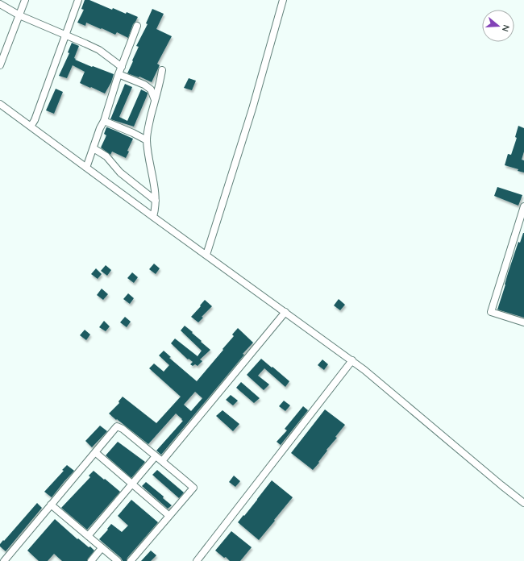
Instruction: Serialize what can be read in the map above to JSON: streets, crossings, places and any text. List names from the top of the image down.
{
  "north": "right"
}
